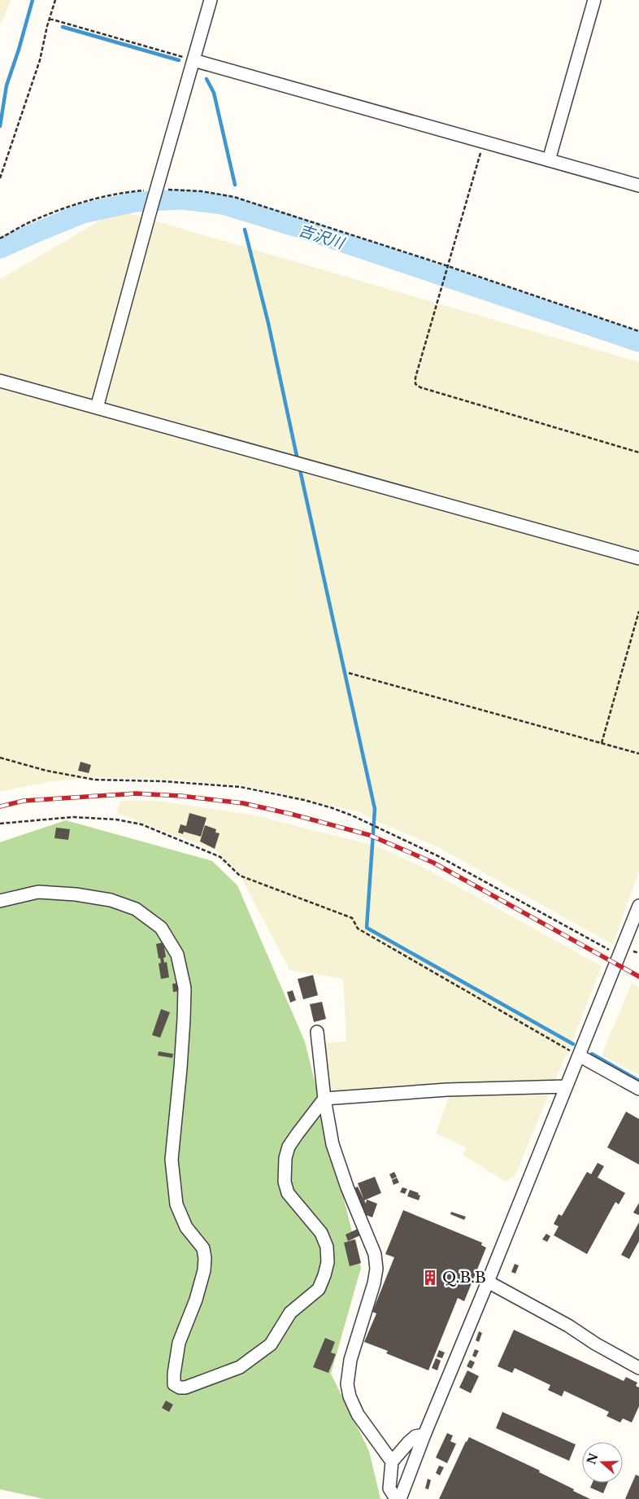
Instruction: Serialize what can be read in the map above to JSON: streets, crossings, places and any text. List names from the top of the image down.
{
  "water": ["吉沢川"],
  "places": {
    "building": ["Q.B.B"]
  },
  "north": "left"
}
